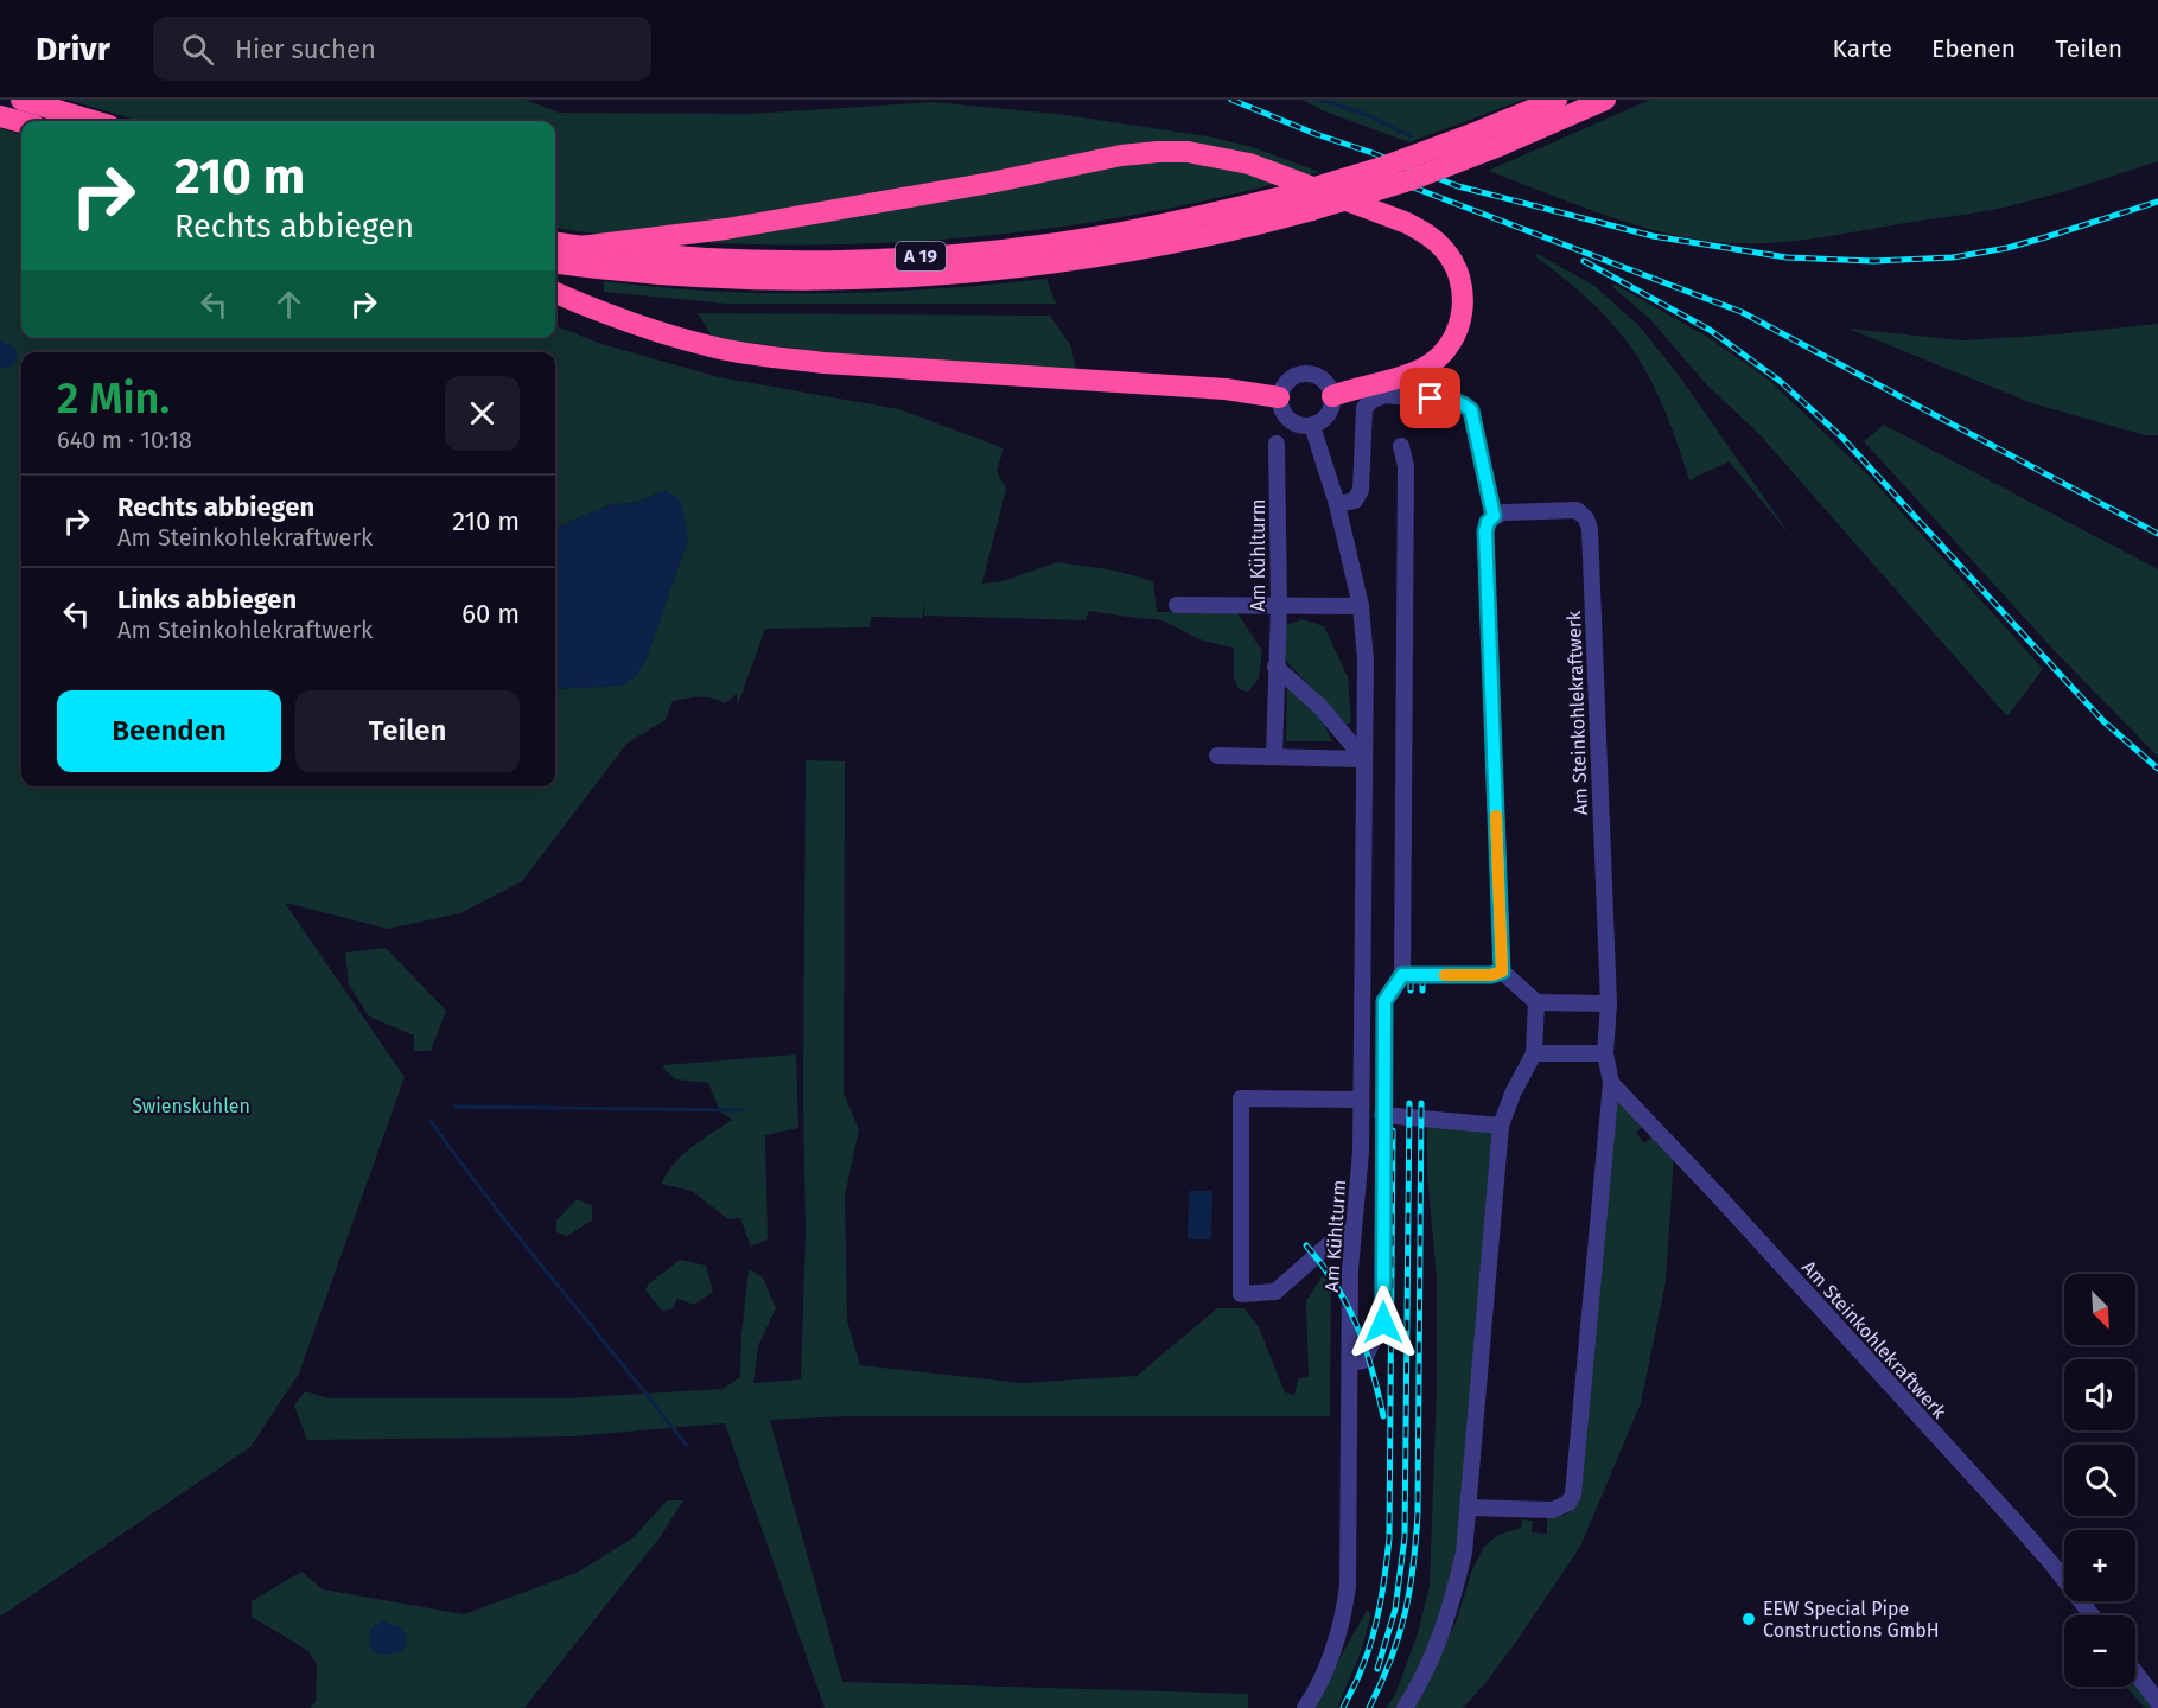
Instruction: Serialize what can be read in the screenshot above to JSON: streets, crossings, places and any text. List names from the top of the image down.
{
  "streets": {
    "highway": ["A 19"],
    "street": ["Am Kühlturm", "Am Steinkohlekraftwerk"]
  },
  "parks": ["Swienskuhlen"],
  "places": ["EEW Special Pipe Constructions GmbH"],
  "north": "bottom right",
  "page": {
    "header": "Drivr",
    "search": "Hier suchen",
    "nav": ["Karte", "Ebenen", "Teilen"],
    "turn": ["210 m", "Rechts abbiegen"],
    "heading": ["2 Min.", "640 m · 10:18"],
    "list": [
      {
        "name": "Rechts abbiegen",
        "note": "Am Steinkohlekraftwerk",
        "value": "210 m"
      },
      {
        "name": "Links abbiegen",
        "note": "Am Steinkohlekraftwerk",
        "value": "60 m"
      }
    ],
    "buttons": ["Beenden", "Teilen"],
    "map_buttons": ["+", "−"]
  }
}
